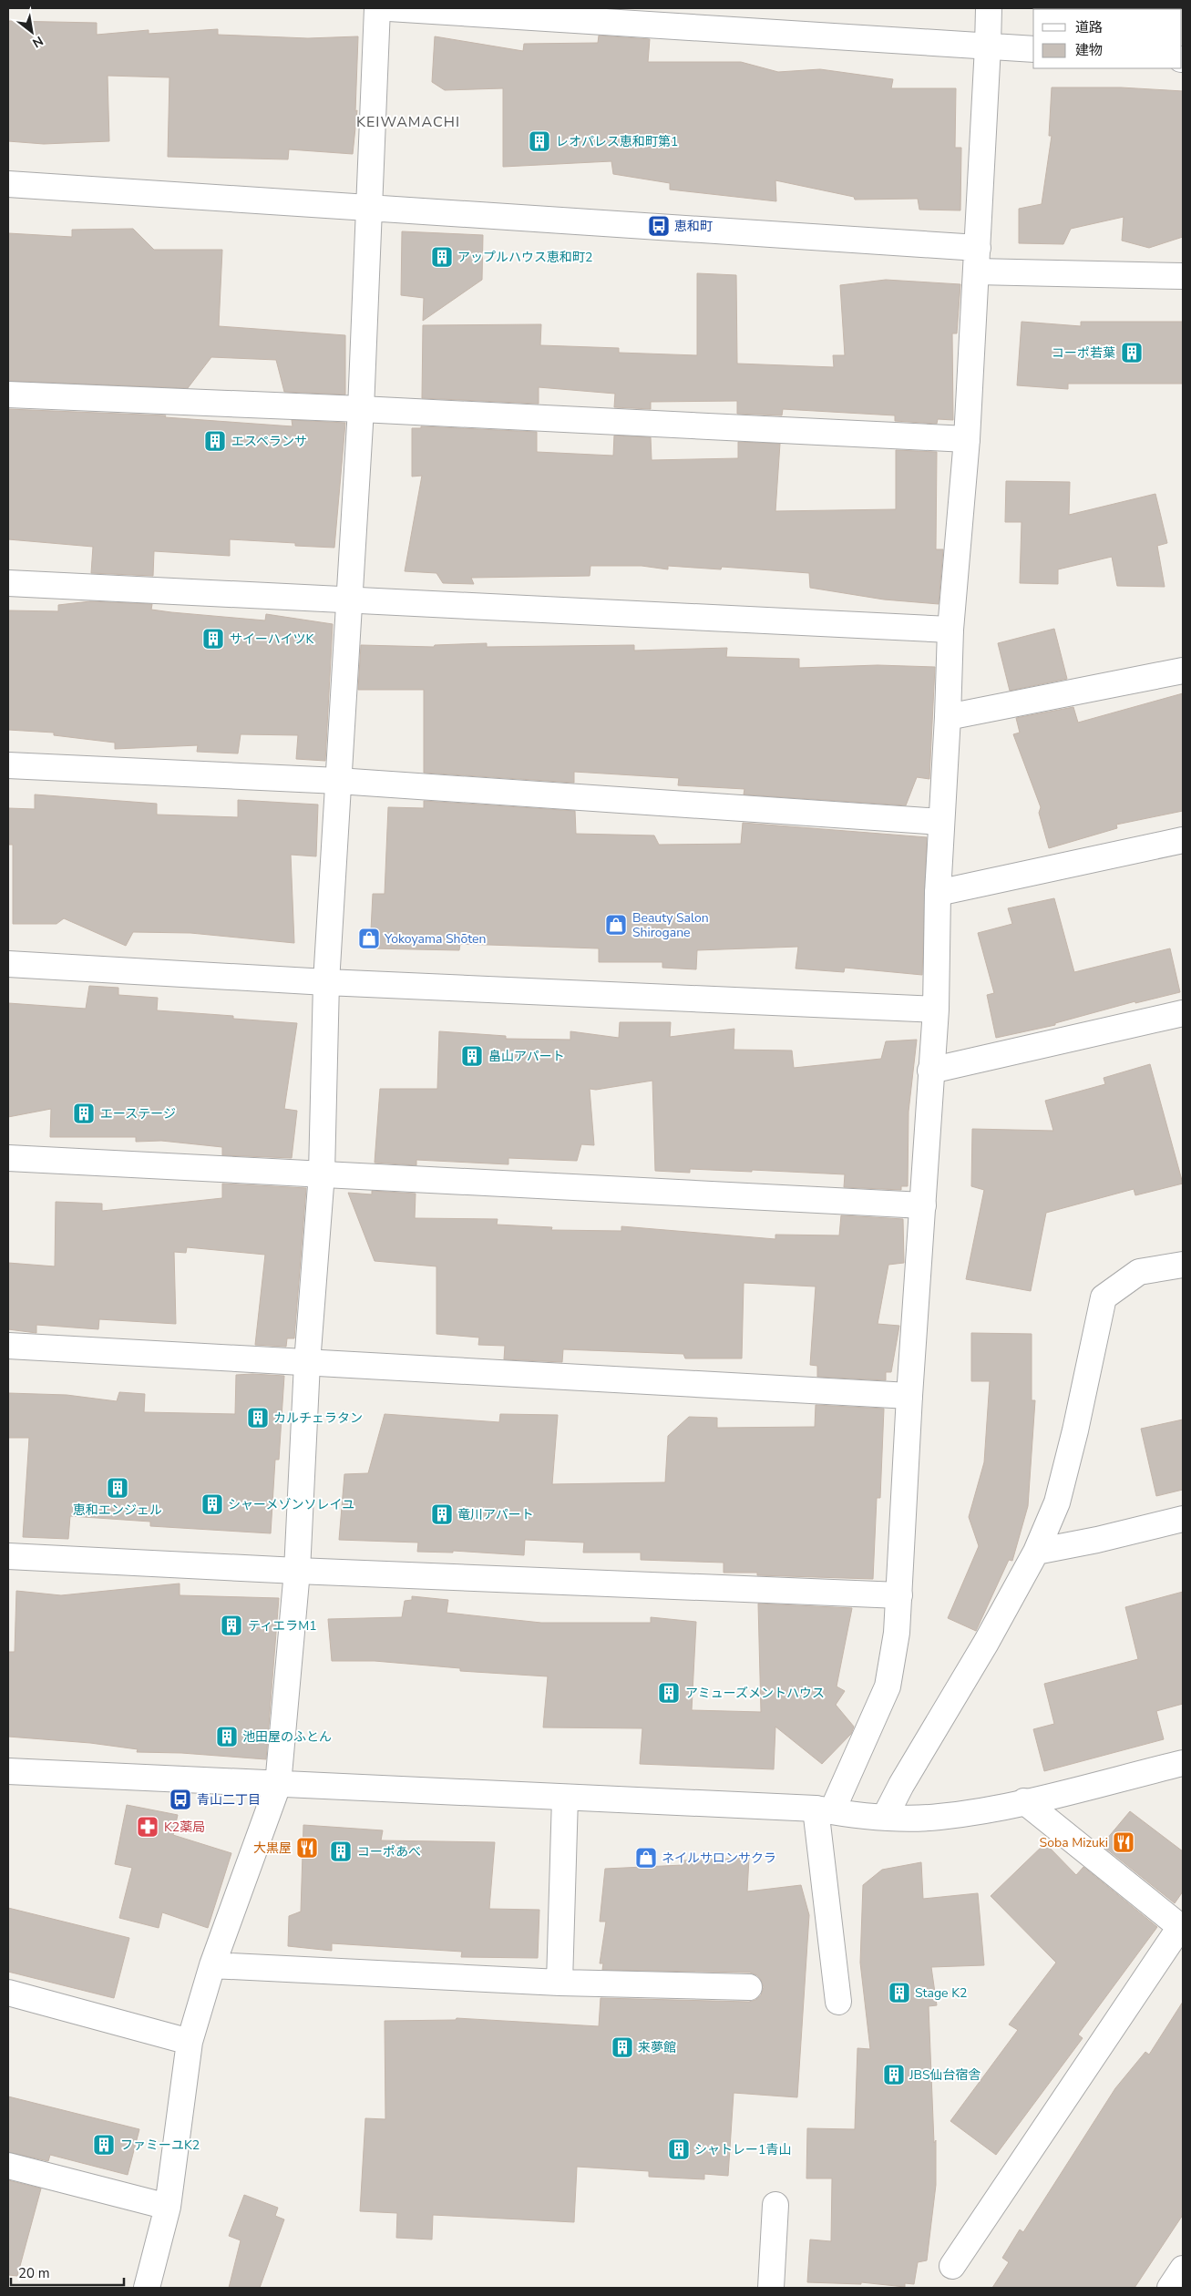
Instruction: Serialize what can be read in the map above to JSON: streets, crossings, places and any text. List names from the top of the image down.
{
  "districts": ["KEIWAMACHI"],
  "places": {
    "building": [
      "レオパレス恵和町第1",
      "アップルハウス恵和町2",
      "コーポ若葉",
      "エスペランサ",
      "サイーハイツK",
      "畠山アパート",
      "エーステージ",
      "カルチェラタン",
      "恵和エンジェル",
      "シャーメゾンソレイユ",
      "竜川アパート",
      "ティエラM1",
      "アミューズメントハウス",
      "池田屋のふとん",
      "コーポあべ",
      "Stage K2",
      "来夢館",
      "JBS仙台宿舎",
      "ファミーユK2",
      "シャトレー1青山"
    ],
    "bus stop": ["恵和町", "青山二丁目"],
    "shop": ["Beauty Salon Shirogane", "Yokoyama Shōten", "ネイルサロンサクラ"],
    "pharmacy": ["K2薬局"],
    "restaurant": ["Soba Mizuki", "大黒屋"]
  },
  "legend": ["道路", "建物"],
  "scale_bar": "20 m",
  "north": "bottom right"
}
